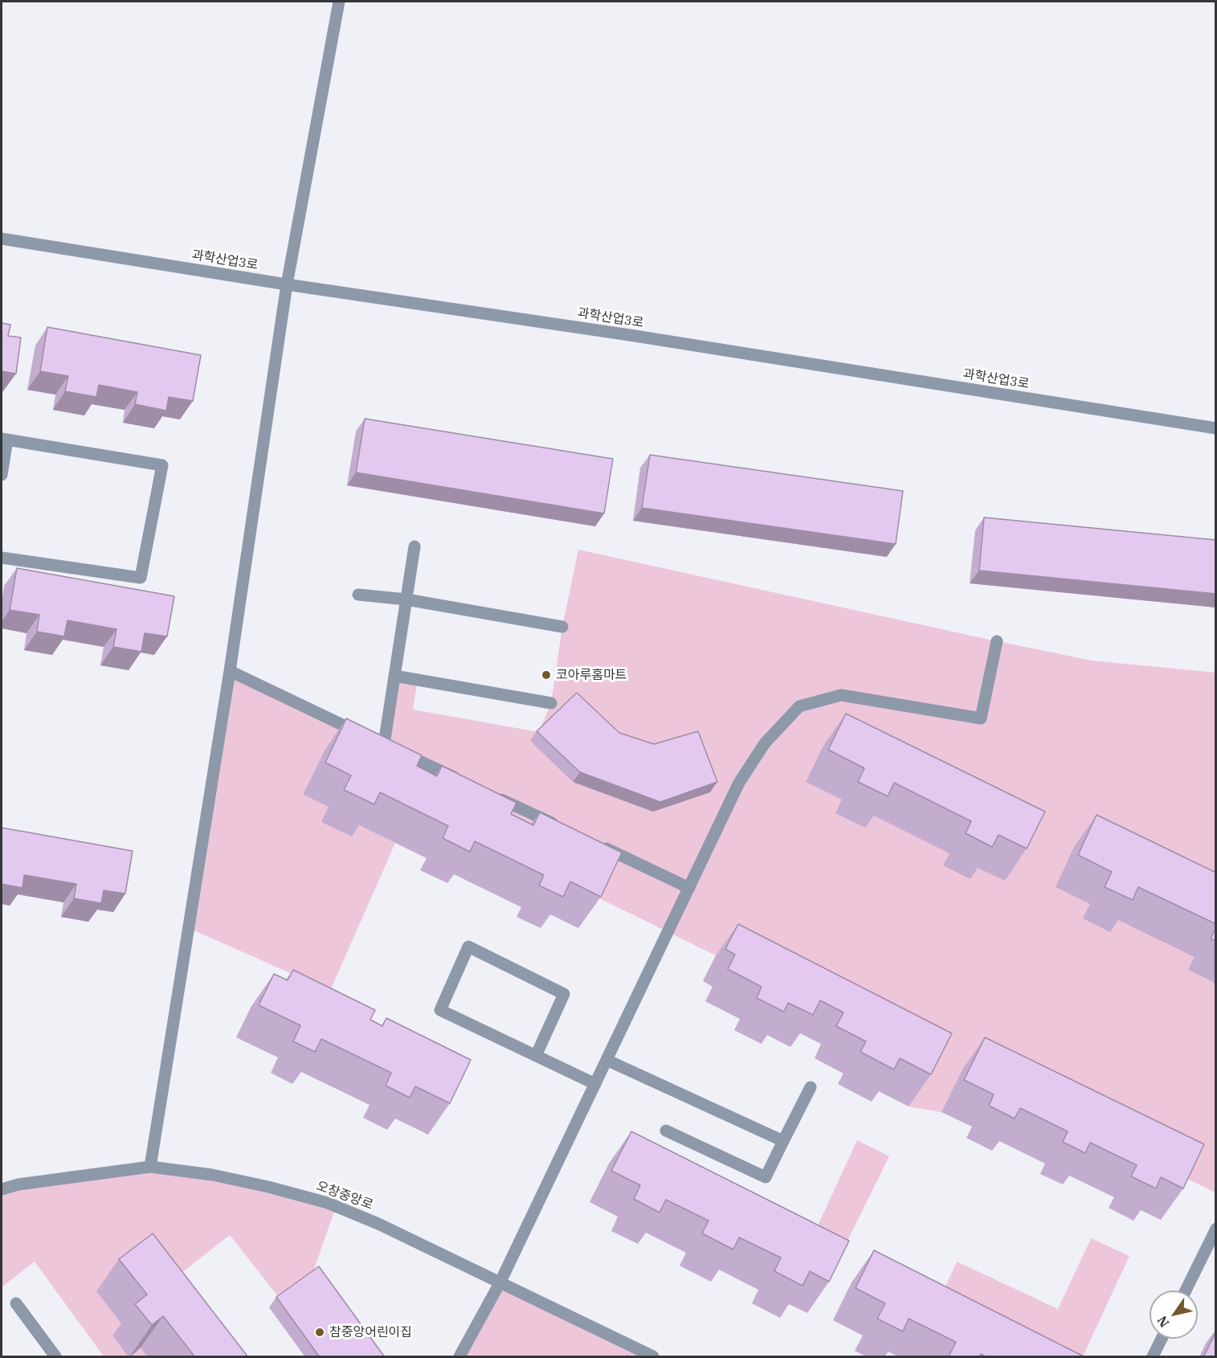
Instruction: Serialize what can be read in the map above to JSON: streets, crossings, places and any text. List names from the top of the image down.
{
  "streets": {
    "street": ["과학산업3로", "오창중앙로"]
  },
  "places": ["코아루홈마트", "참중앙어린이집"],
  "north": "bottom left"
}
